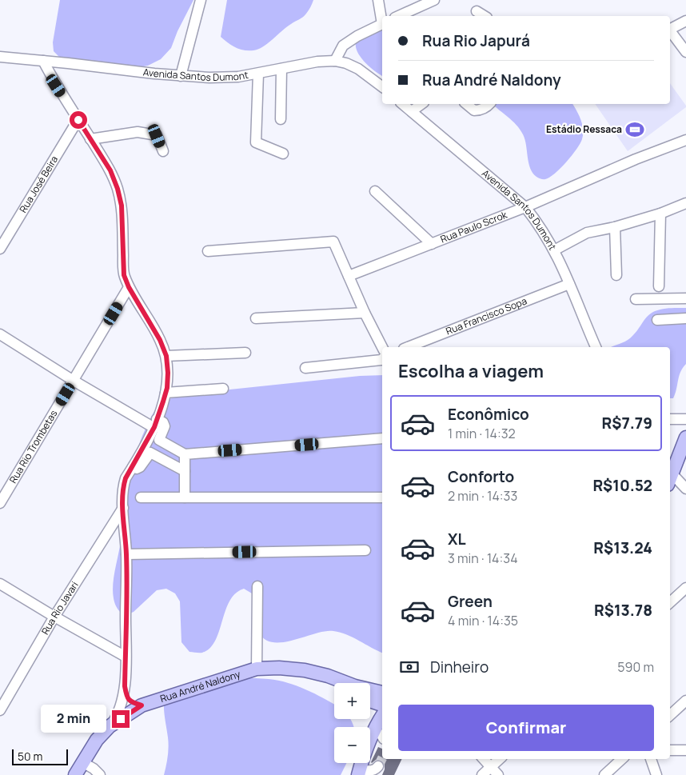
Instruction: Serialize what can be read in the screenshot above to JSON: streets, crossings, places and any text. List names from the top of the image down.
{
  "streets": {
    "main road": ["Rua André Naldony"],
    "street": [
      "Avenida Santos Dumont",
      "Rua José Beira",
      "Rua Paulo Scrok",
      "Rua Francisco Sopa",
      "Rua Rio Trombetas",
      "Rua Rio Javari"
    ]
  },
  "crossings": [
    ["Avenida Santos Dumont", "Rua Paulo Scrok"],
    ["Avenida Santos Dumont", "Rua Francisco Sopa"]
  ],
  "places": {
    "sports": ["Estádio Ressaca"]
  },
  "scale_bar": "50 m",
  "page": {
    "banner": ["Rua Rio Japurá", "Rua André Naldony"],
    "heading": "Escolha a viagem",
    "list": [
      {
        "name": "Econômico",
        "note": "1 min · 14:32",
        "value": "R$7.79"
      },
      {
        "name": "Conforto",
        "note": "2 min · 14:33",
        "value": "R$10.52"
      },
      {
        "name": "XL",
        "note": "3 min · 14:34",
        "value": "R$13.24"
      },
      {
        "name": "Green",
        "note": "4 min · 14:35",
        "value": "R$13.78"
      }
    ],
    "pay": ["Dinheiro", "590 m"],
    "map_buttons": ["+", "−"],
    "buttons": "Confirmar",
    "bubble": "2 min",
    "scale": "50 m"
  }
}
